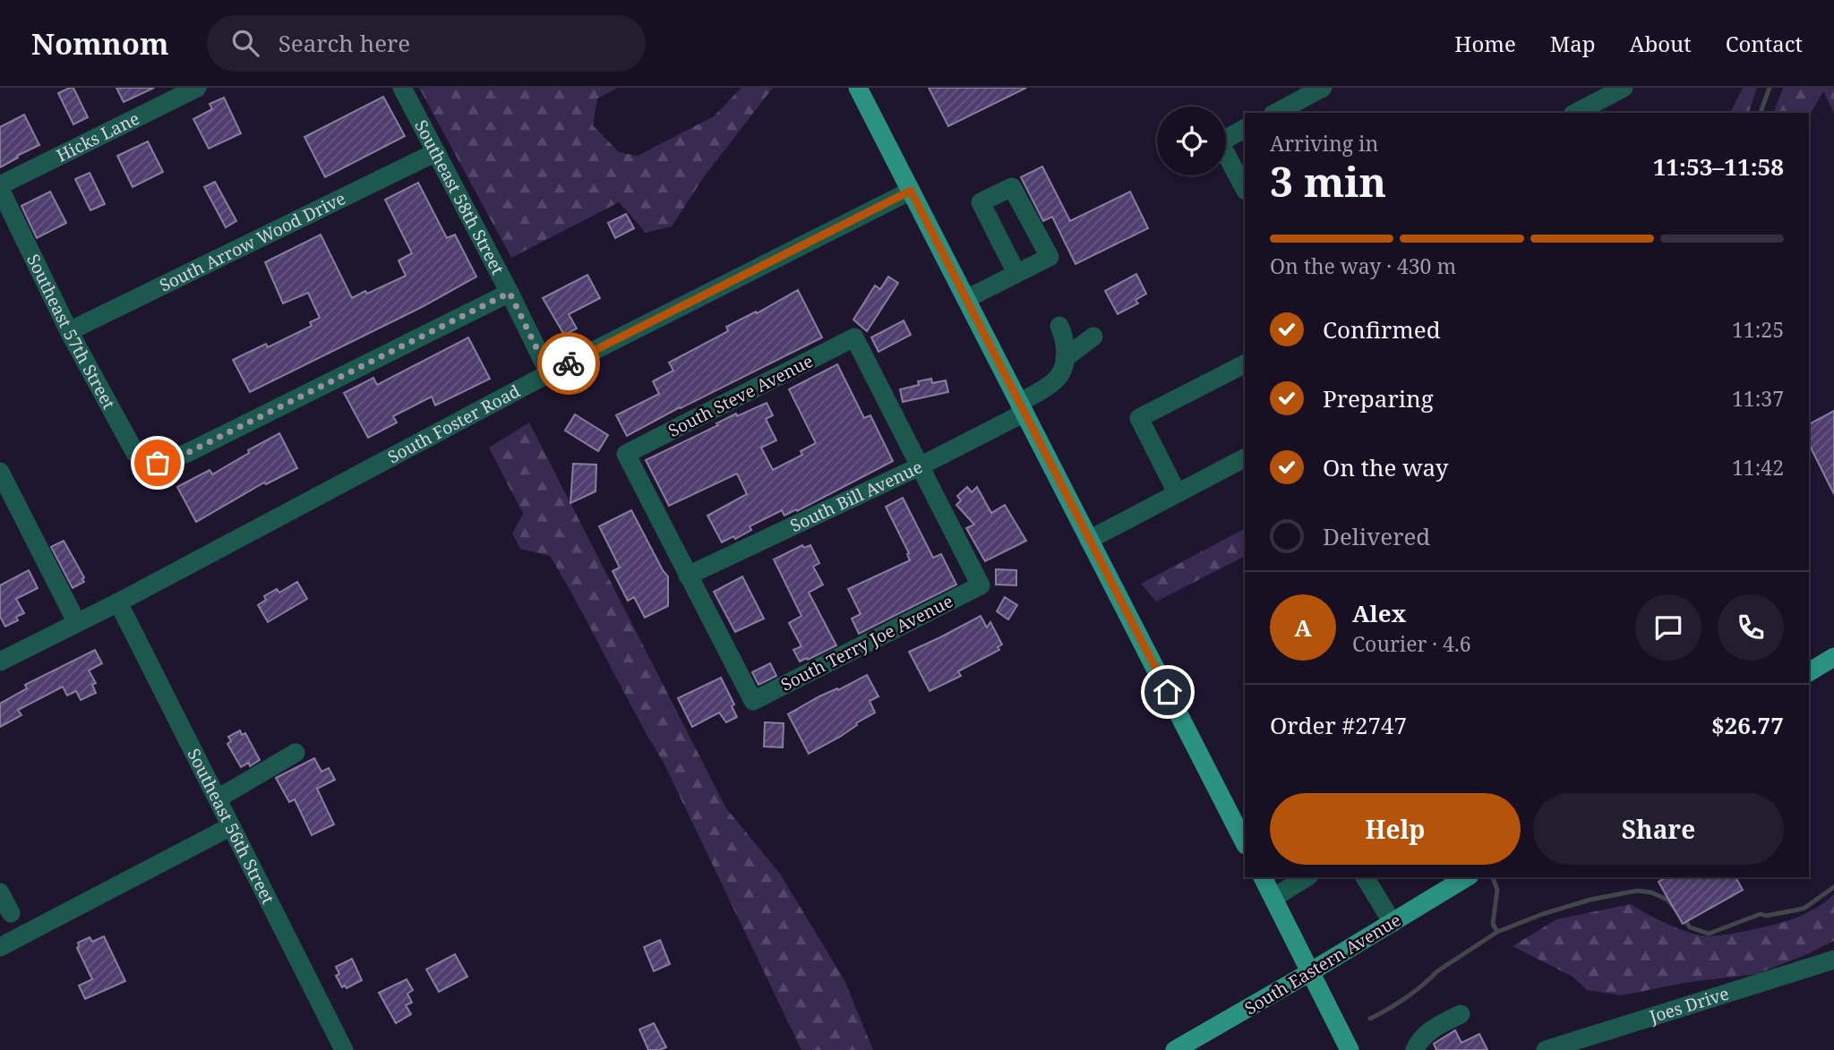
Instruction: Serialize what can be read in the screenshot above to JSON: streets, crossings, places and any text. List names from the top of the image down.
{
  "streets": {
    "main road": ["South Eastern Avenue"],
    "street": [
      "Hicks Lane",
      "Southeast 58th Street",
      "South Arrow Wood Drive",
      "Southeast 57th Street",
      "South Steve Avenue",
      "South Foster Road",
      "South Bill Avenue",
      "South Terry Joe Avenue",
      "Southeast 56th Street",
      "Joes Drive"
    ]
  },
  "crossings": [
    ["Hicks Lane", "Southeast 57th Street"],
    ["Southeast 58th Street", "South Arrow Wood Drive"],
    ["Southeast 58th Street", "Southeast 57th Street"],
    ["Southeast 58th Street", "South Foster Road"],
    ["South Arrow Wood Drive", "Southeast 57th Street"],
    ["South Steve Avenue", "South Bill Avenue"],
    ["South Steve Avenue", "South Terry Joe Avenue"],
    ["South Foster Road", "Southeast 56th Street"],
    ["South Bill Avenue", "South Terry Joe Avenue"]
  ],
  "page": {
    "header": "Nomnom",
    "search": "Search here",
    "nav": [
      "Home",
      "Map",
      "About",
      "Contact"
    ],
    "heading": ["3 min", "Arriving in", "11:53–11:58"],
    "panel": [
      "Alex",
      "Courier · 4.6",
      "Order #2747",
      "$26.77"
    ],
    "bar": "On the way · 430 m",
    "list": [
      ["Confirmed", "11:25"],
      ["Preparing", "11:37"],
      ["On the way", "11:42"],
      "Delivered"
    ],
    "round": "A",
    "buttons": ["Help", "Share"]
  }
}
